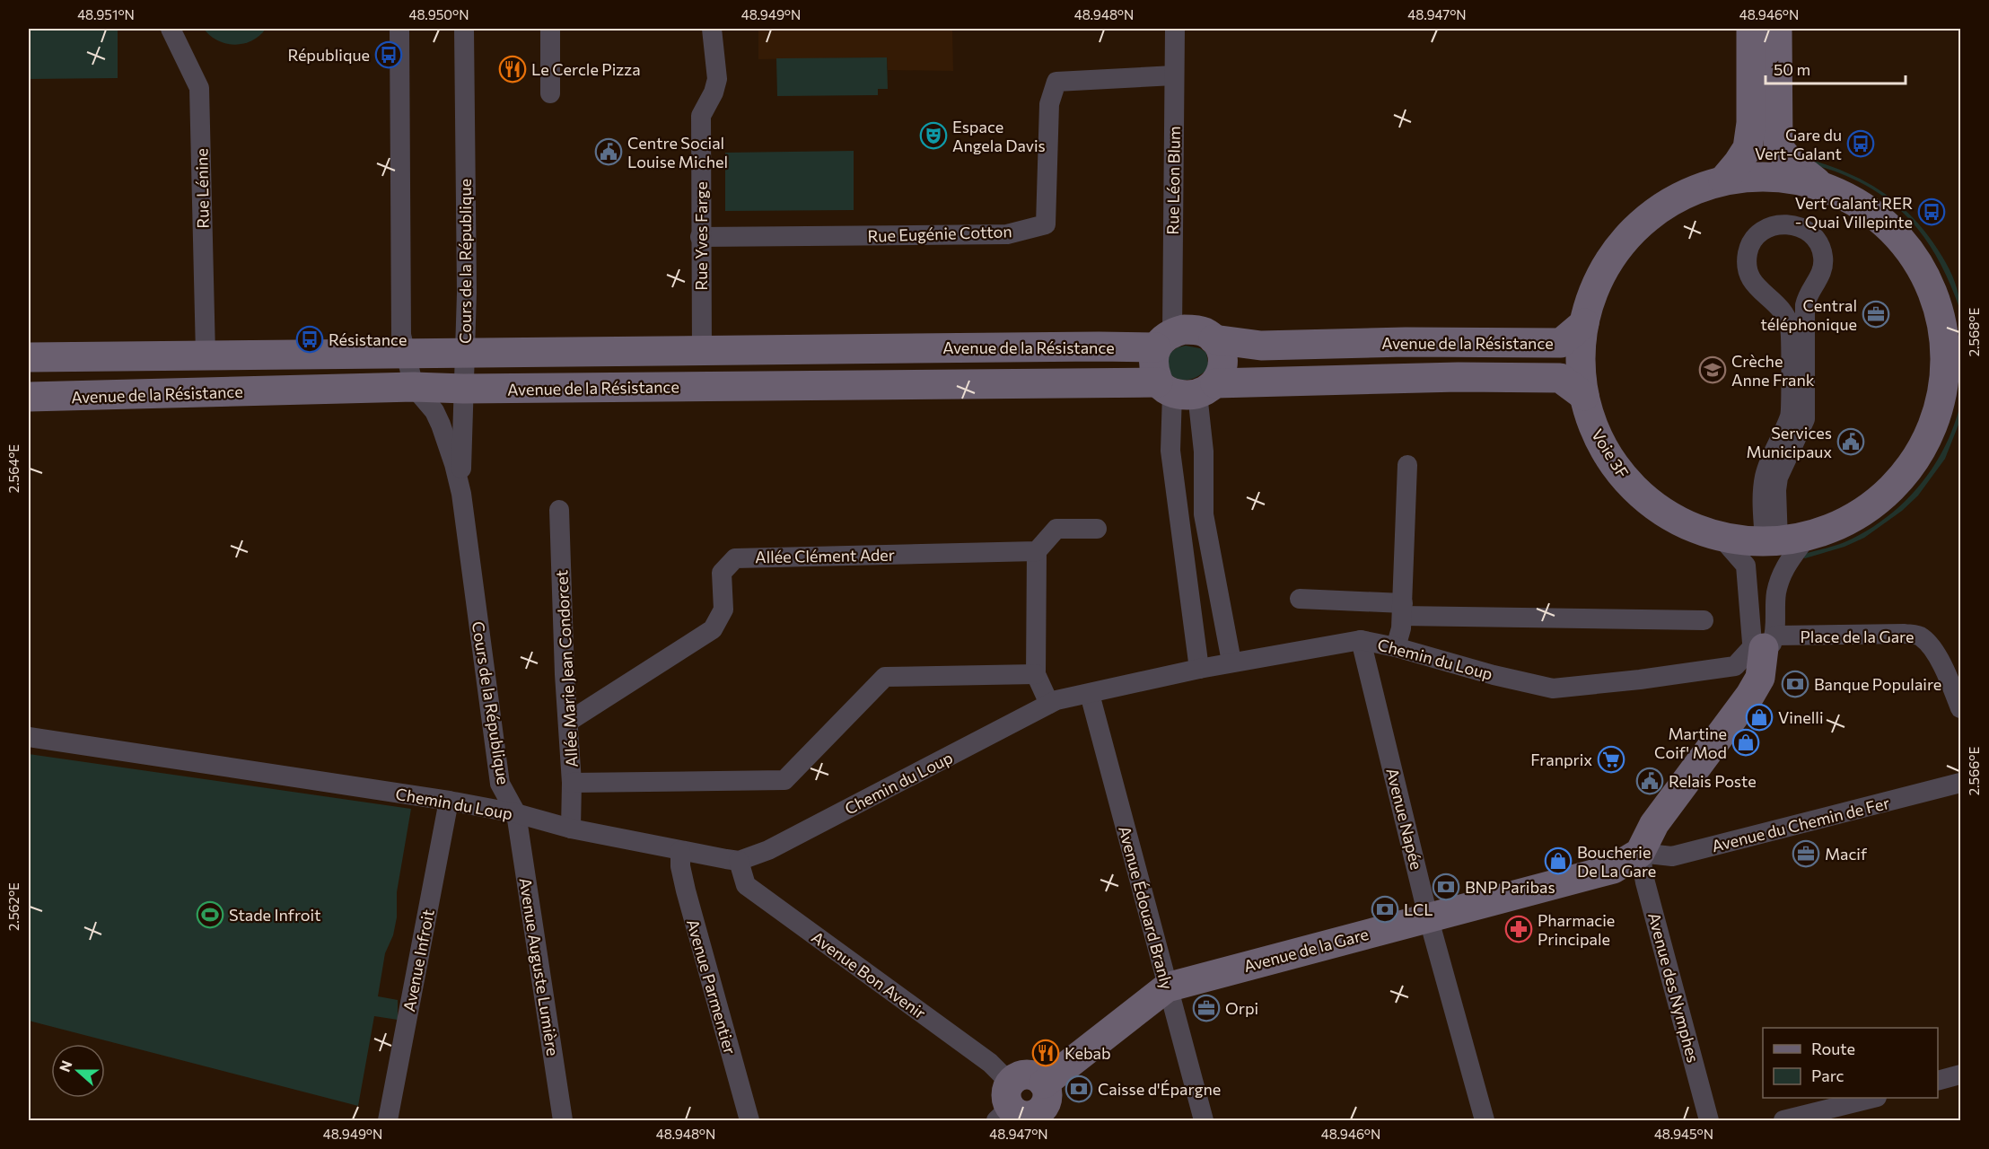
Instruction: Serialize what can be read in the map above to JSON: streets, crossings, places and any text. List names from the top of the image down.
{
  "streets": {
    "main road": ["Avenue de la Résistance", "Voie 3F", "Avenue de la Gare"],
    "street": [
      "Rue Léon Blum",
      "Rue Lénine",
      "Rue Eugénie Cotton",
      "Rue Yves Farge",
      "Cours de la République",
      "Allée Clément Ader",
      "Place de la Gare",
      "Chemin du Loup",
      "Allée Marie Jean Condorcet",
      "Avenue Napée",
      "Avenue du Chemin de Fer",
      "Avenue Édouard Branly",
      "Avenue Infroit",
      "Avenue Auguste Lumière",
      "Avenue Bon Avenir",
      "Avenue Parmentier",
      "Avenue des Nymphes"
    ]
  },
  "crossings": [
    ["Rue Léon Blum", "Rue Eugénie Cotton"],
    ["Rue Léon Blum", "Avenue de la Résistance"],
    ["Rue Lénine", "Avenue de la Résistance"],
    ["Rue Eugénie Cotton", "Rue Yves Farge"],
    ["Rue Yves Farge", "Avenue de la Résistance"],
    ["Cours de la République", "Avenue de la Résistance"],
    ["Cours de la République", "Chemin du Loup"],
    ["Cours de la République", "Avenue Auguste Lumière"],
    ["Avenue de la Résistance", "Voie 3F"],
    ["Allée Clément Ader", "Allée Marie Jean Condorcet"],
    ["Place de la Gare", "Chemin du Loup"],
    ["Chemin du Loup", "Allée Marie Jean Condorcet"],
    ["Chemin du Loup", "Avenue Napée"],
    ["Chemin du Loup", "Avenue Édouard Branly"],
    ["Chemin du Loup", "Avenue Infroit"],
    ["Chemin du Loup", "Avenue Auguste Lumière"],
    ["Chemin du Loup", "Avenue Bon Avenir"],
    ["Chemin du Loup", "Avenue Parmentier"],
    ["Avenue Napée", "Avenue de la Gare"],
    ["Avenue du Chemin de Fer", "Avenue de la Gare"],
    ["Avenue du Chemin de Fer", "Avenue des Nymphes"],
    ["Avenue Édouard Branly", "Avenue de la Gare"],
    ["Avenue de la Gare", "Avenue Bon Avenir"],
    ["Avenue de la Gare", "Avenue des Nymphes"]
  ],
  "places": {
    "bus stop": [
      "République",
      "Gare du Vert-Galant",
      "Vert Galant RER - Quai Villepinte",
      "Résistance"
    ],
    "restaurant": ["Le Cercle Pizza", "Kebab"],
    "theatre": ["Espace Angela Davis"],
    "public building": ["Centre Social Louise Michel", "Services Municipaux", "Relais Poste"],
    "office": ["Central téléphonique", "Macif", "Orpi"],
    "school or university": ["Crèche Anne Frank"],
    "bank": [
      "Banque Populaire",
      "BNP Paribas",
      "LCL",
      "Caisse d'Épargne"
    ],
    "shop": ["Vinelli", "Martine Coif' Mod", "Boucherie De La Gare"],
    "supermarket": ["Franprix"],
    "sports": ["Stade Infroit"],
    "pharmacy": ["Pharmacie Principale"]
  },
  "legend": ["Route", "Parc"],
  "scale_bar": "50 m",
  "north": "left",
  "coordinates": [
    "48.951°N",
    "48.950°N",
    "48.949°N",
    "48.948°N",
    "48.947°N",
    "48.946°N",
    "2.568°E",
    "2.564°E",
    "2.566°E",
    "2.562°E",
    "48.945°N"
  ]
}
